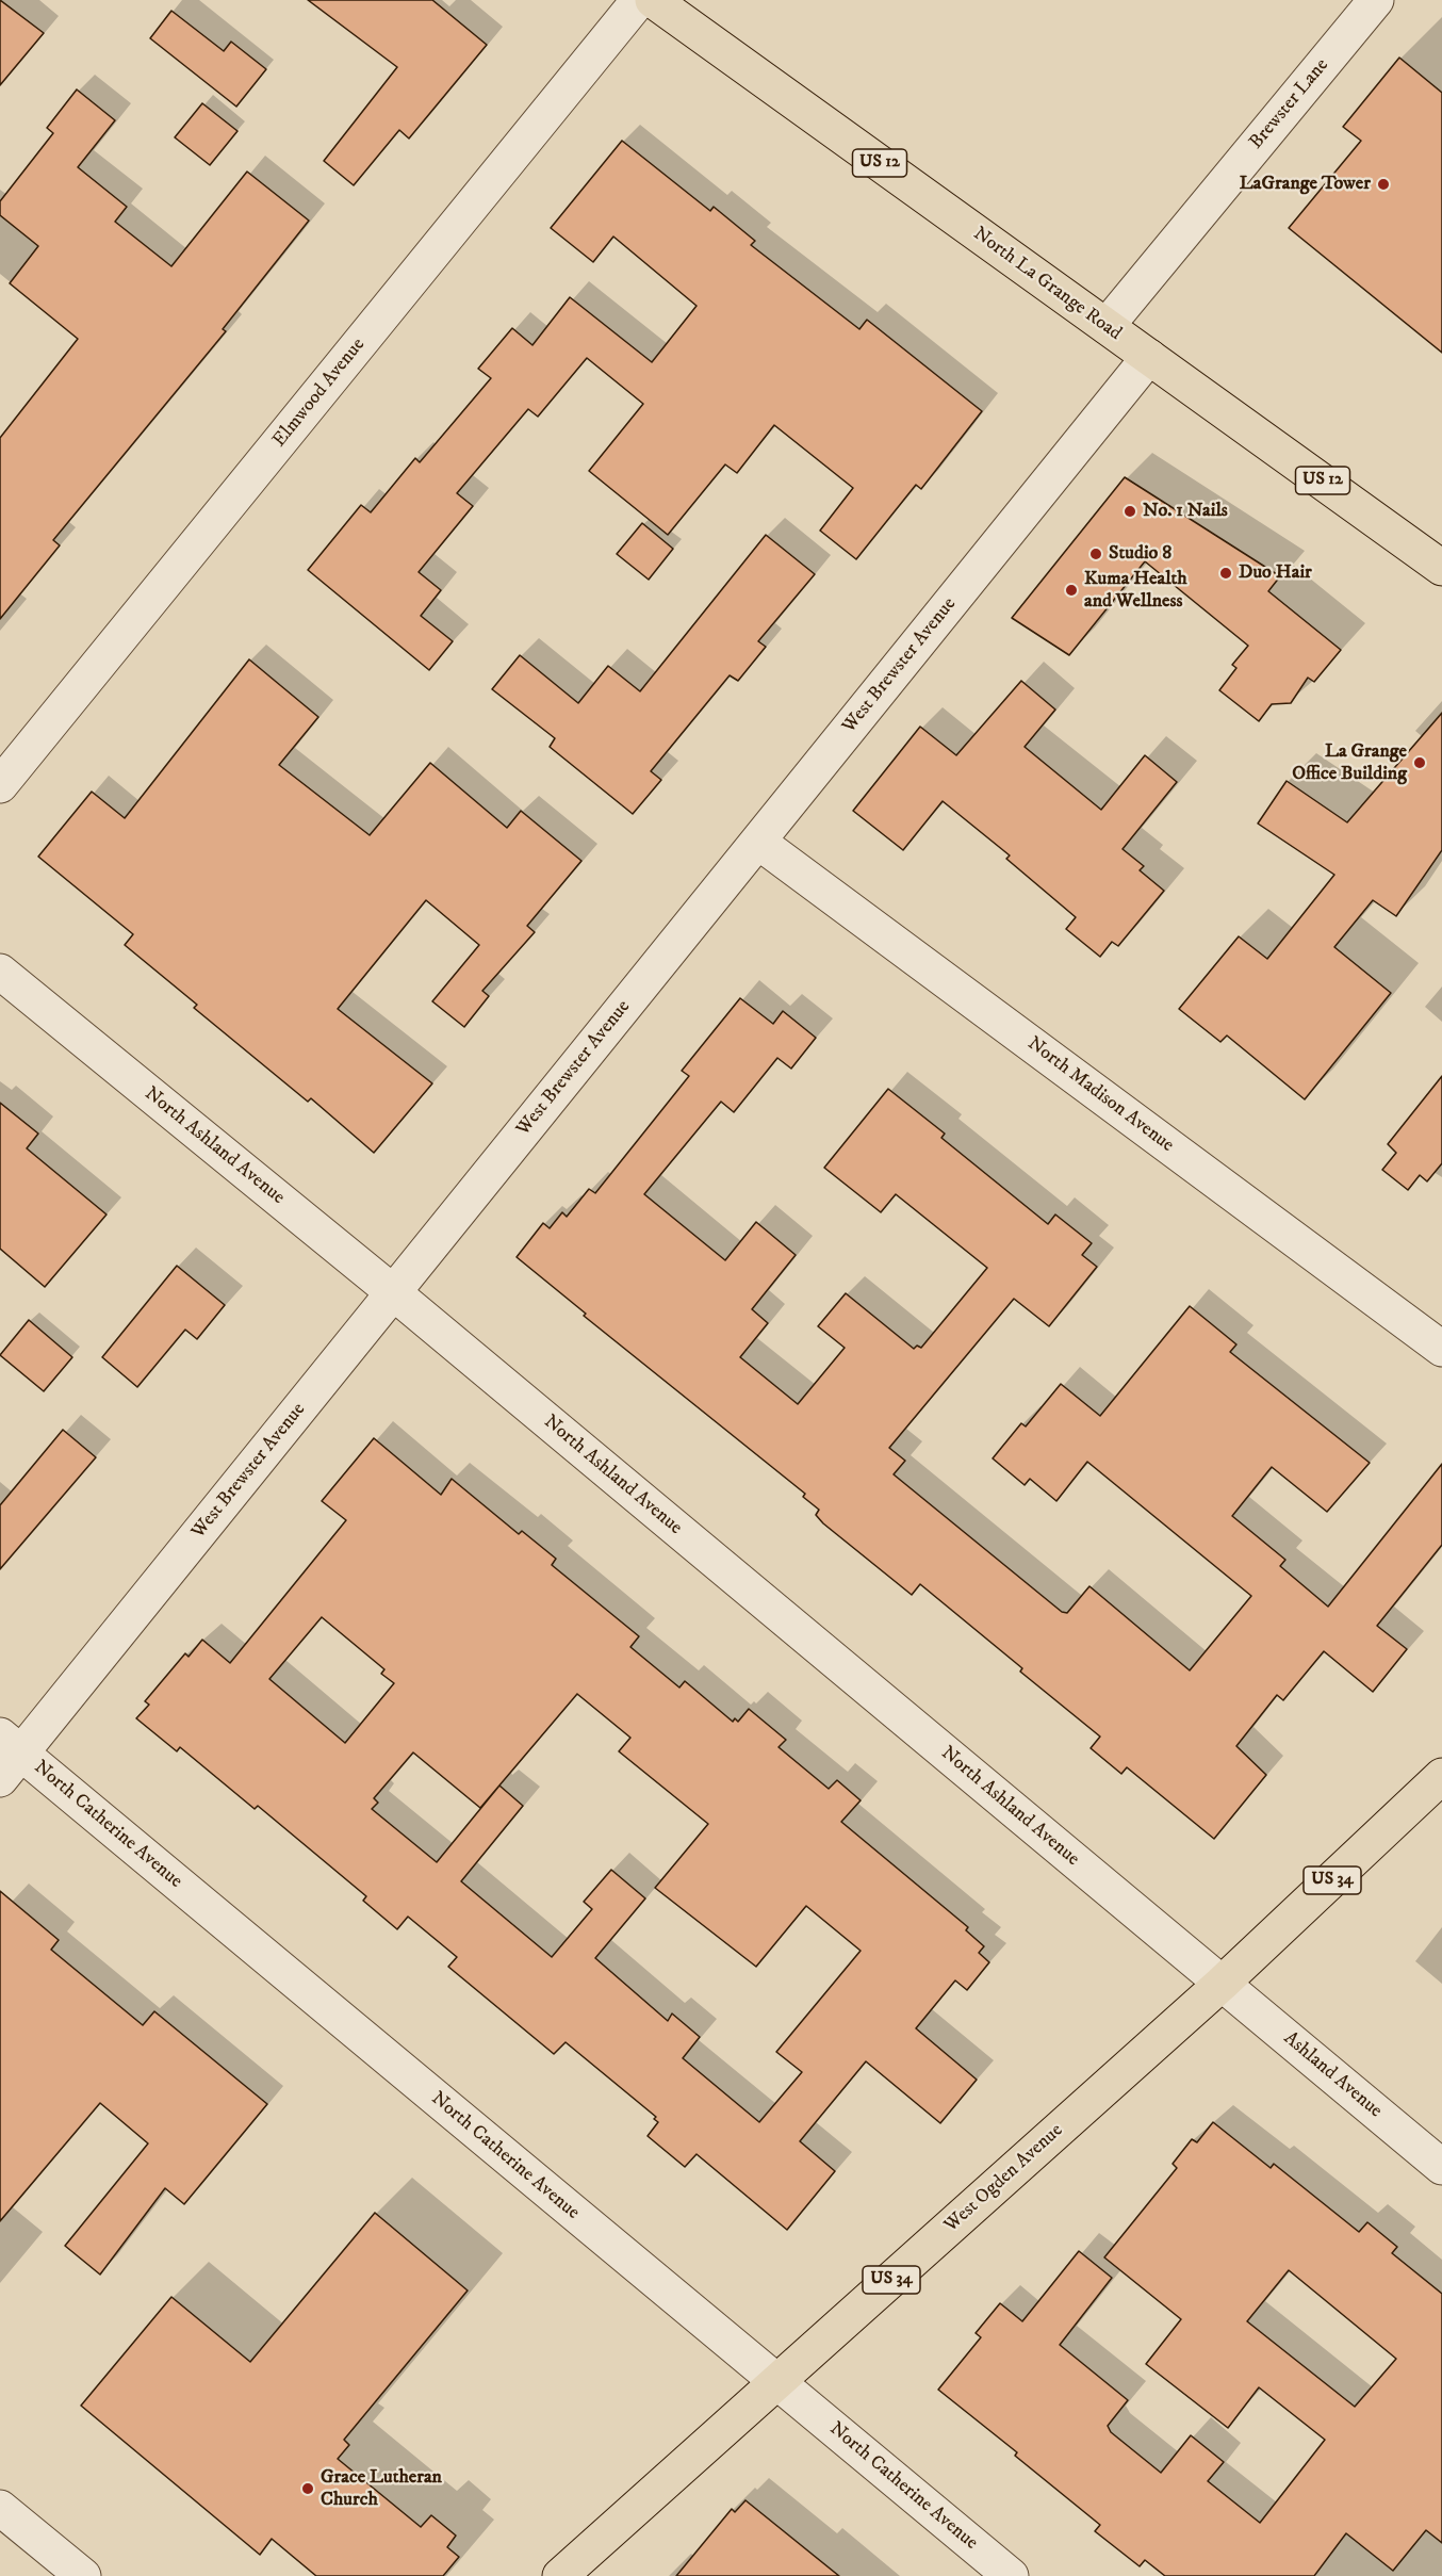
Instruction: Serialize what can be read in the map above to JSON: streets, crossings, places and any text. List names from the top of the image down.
{
  "streets": {
    "main road": [
      "US 12",
      "North La Grange Road",
      "US 34",
      "West Ogden Avenue"
    ],
    "street": [
      "Brewster Lane",
      "Elmwood Avenue",
      "West Brewster Avenue",
      "North Madison Avenue",
      "North Ashland Avenue",
      "North Catherine Avenue",
      "Ashland Avenue"
    ]
  },
  "crossings": [
    ["Brewster Lane", "North La Grange Road"],
    ["North La Grange Road", "West Brewster Avenue"],
    ["West Brewster Avenue", "North Madison Avenue"],
    ["West Brewster Avenue", "North Ashland Avenue"],
    ["West Brewster Avenue", "North Catherine Avenue"],
    ["North Ashland Avenue", "Ashland Avenue"],
    ["North Ashland Avenue", "West Ogden Avenue"],
    ["North Catherine Avenue", "West Ogden Avenue"],
    ["Ashland Avenue", "West Ogden Avenue"]
  ],
  "places": [
    "LaGrange Tower",
    "No. 1 Nails",
    "Studio 8",
    "Duo Hair",
    "Kuma Health and Wellness",
    "La Grange Office Building",
    "Grace Lutheran Church"
  ]
}
